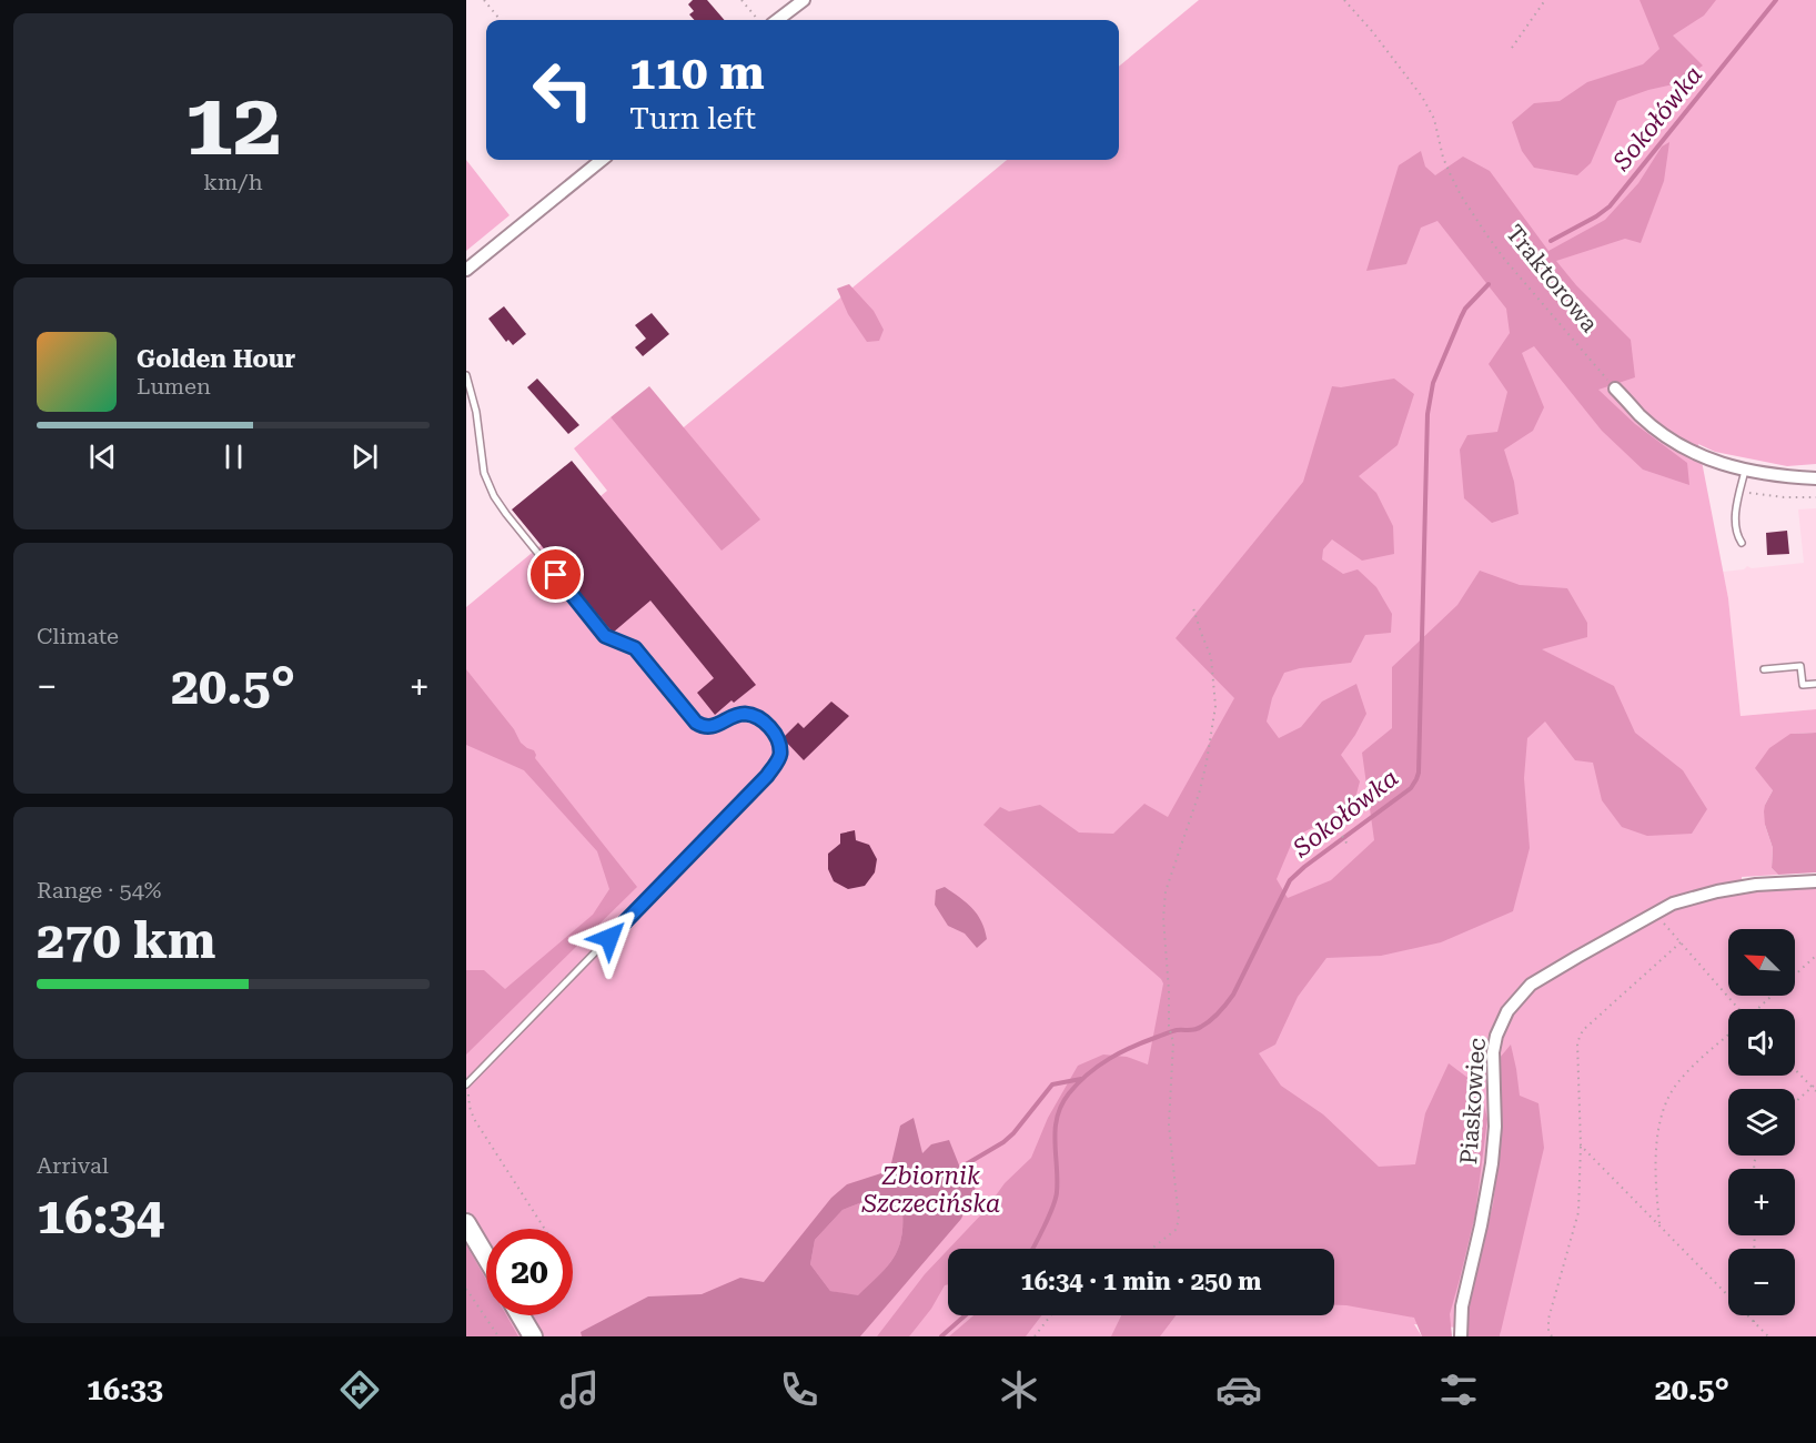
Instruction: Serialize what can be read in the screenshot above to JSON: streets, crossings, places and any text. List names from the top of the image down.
{
  "streets": {
    "street": ["Piaskowiec"],
    "path": ["Traktorowa"]
  },
  "water": ["Sokołówka", "Zbiornik Szczecińska"],
  "north": "top left",
  "page": {
    "tile": [
      ["12", "km/h"],
      "Climate",
      ["Range · 54%", "270 km"],
      ["Arrival", "16:34"]
    ],
    "turn": ["110 m", "Turn left"],
    "song": ["Golden Hour", "Lumen"],
    "heat": ["−", "20.5°", "+"],
    "map_buttons": ["+", "−"],
    "limit": "20",
    "trip": "16:34 · 1 min · 250 m",
    "tabs": ["16:33", "20.5°"]
  }
}
